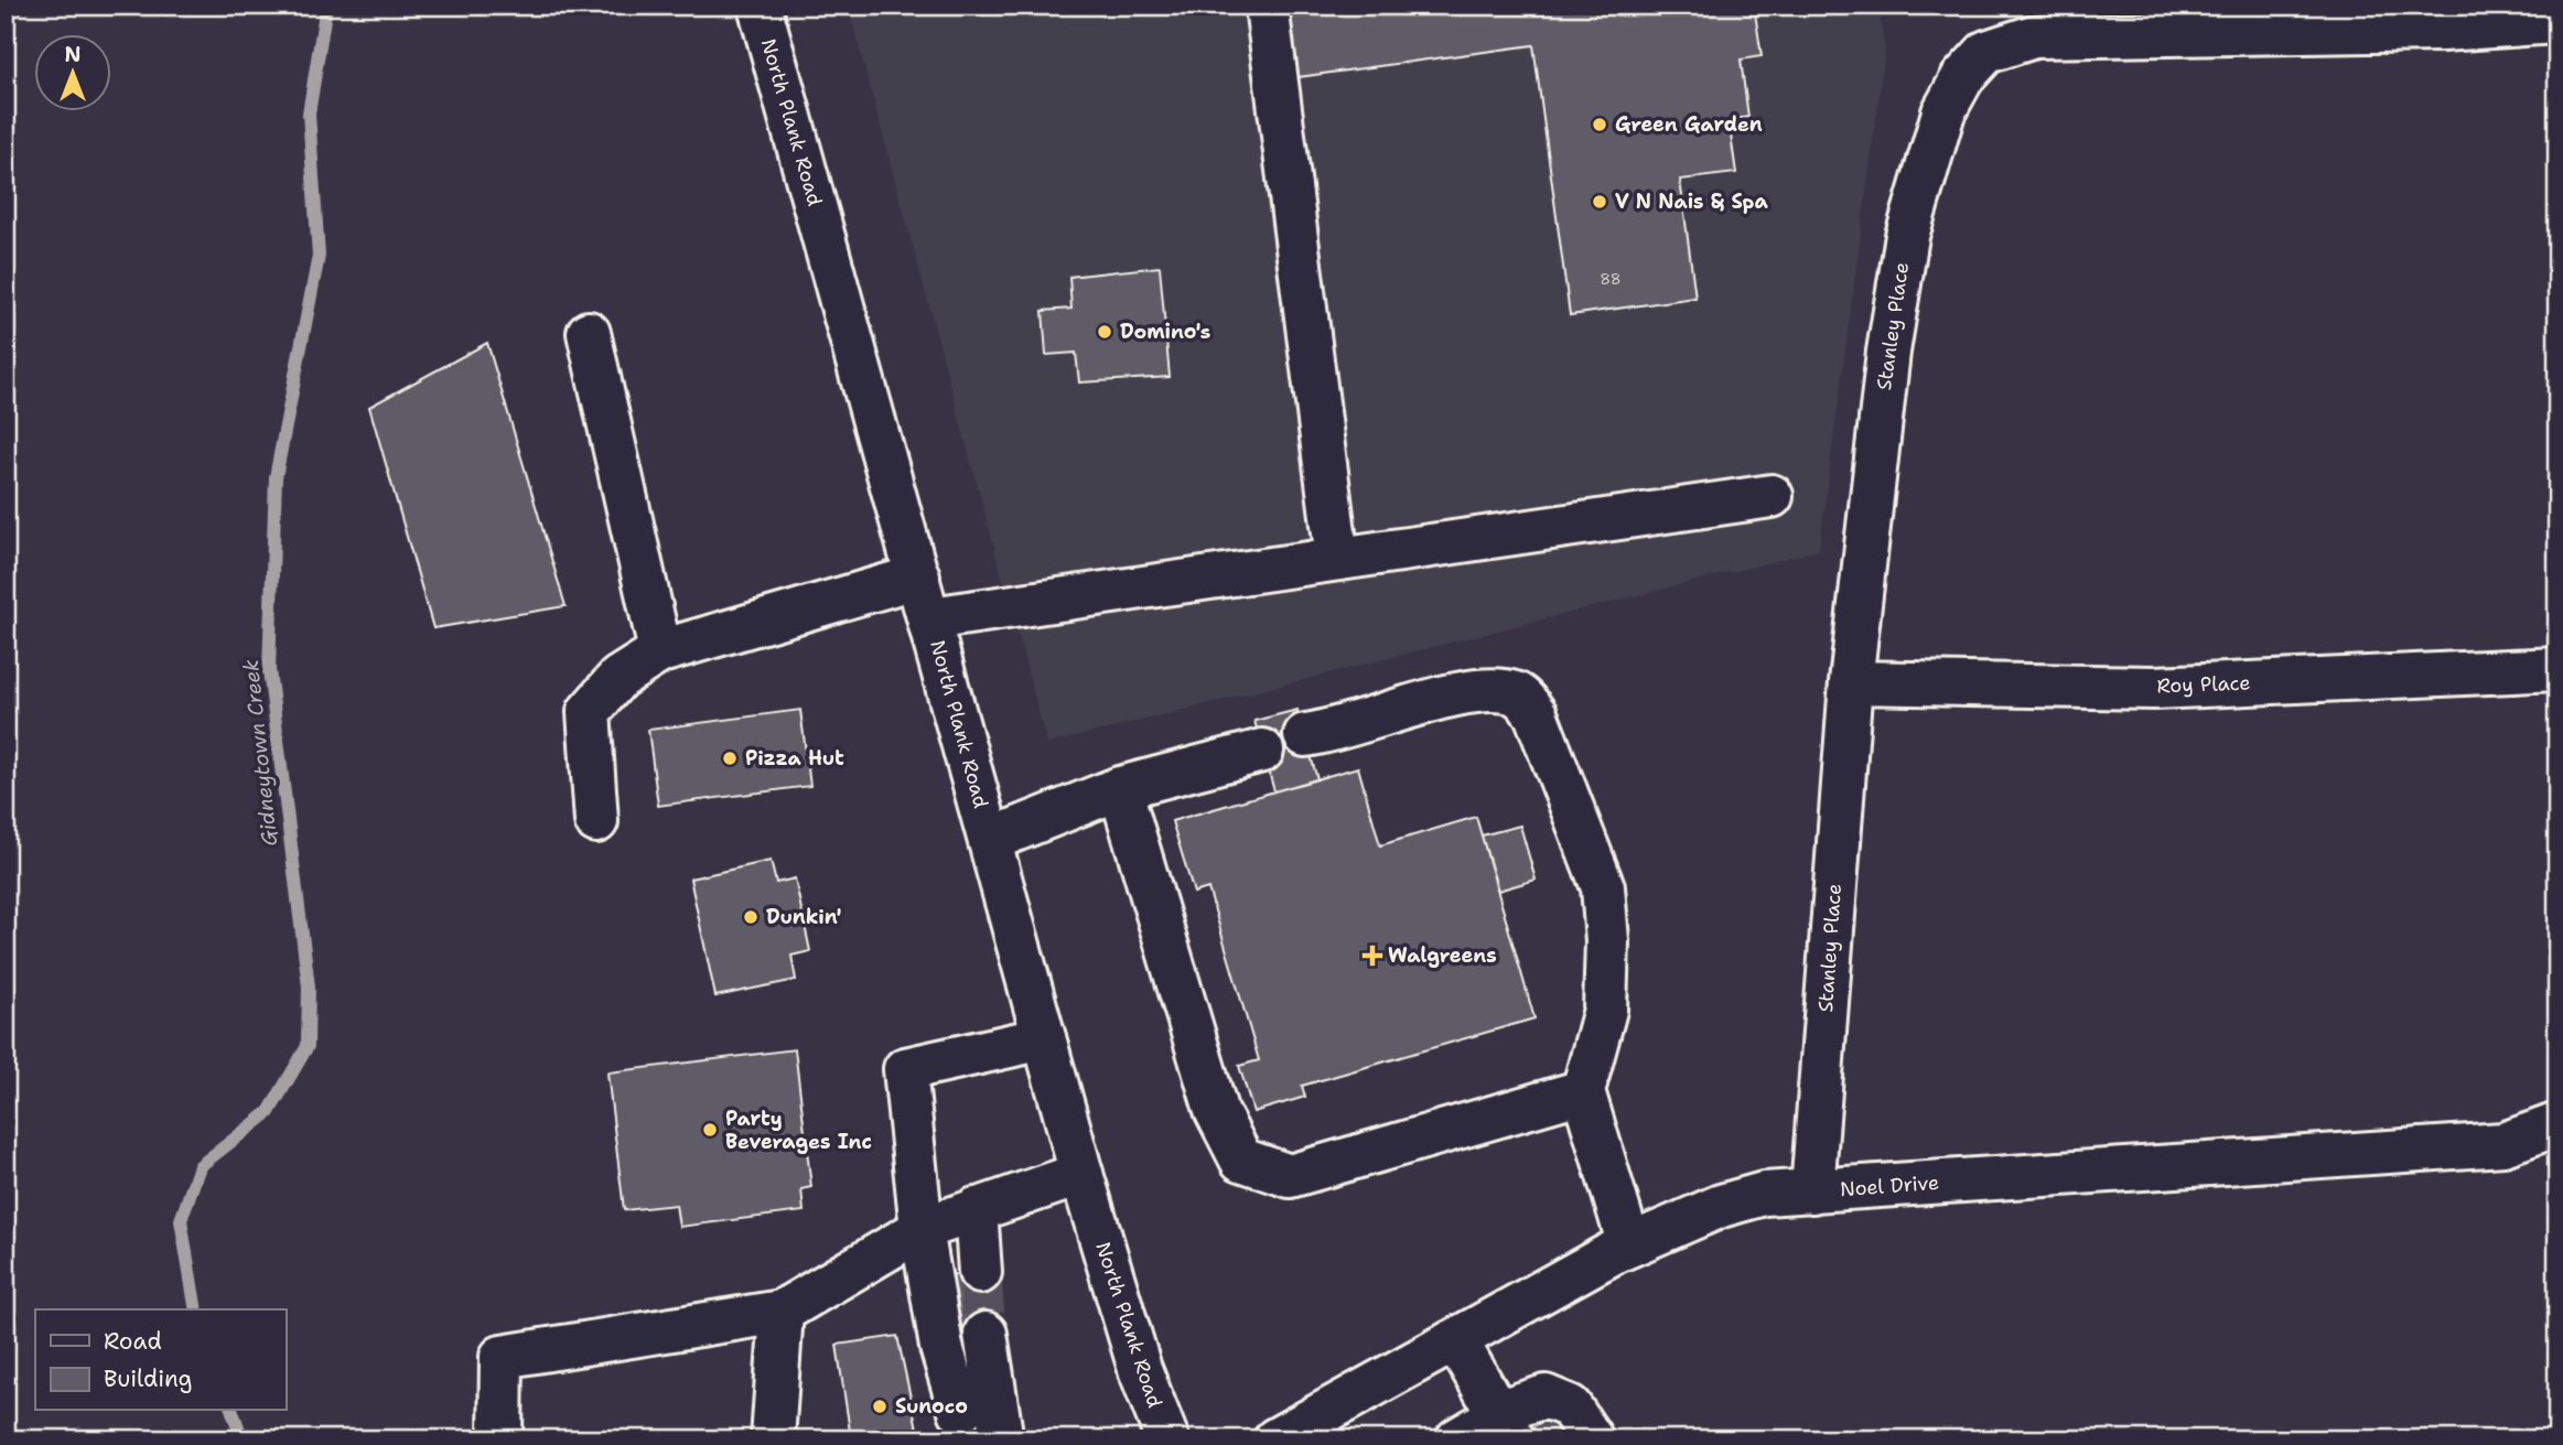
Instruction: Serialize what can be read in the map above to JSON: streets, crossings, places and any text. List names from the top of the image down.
{
  "streets": {
    "street": [
      "North Plank Road",
      "Stanley Place",
      "Roy Place",
      "Noel Drive"
    ]
  },
  "crossings": [
    ["Stanley Place", "Roy Place"],
    ["Stanley Place", "Noel Drive"]
  ],
  "water": ["Gidneytown Creek"],
  "places": {
    "other": [
      "Green Garden",
      "V N Nais & Spa",
      "Domino's",
      "Pizza Hut",
      "Dunkin'",
      "Party Beverages Inc",
      "Sunoco"
    ],
    "health": ["Walgreens"]
  },
  "house_numbers": ["88"],
  "legend": ["Road", "Building"],
  "north": "top"
}
